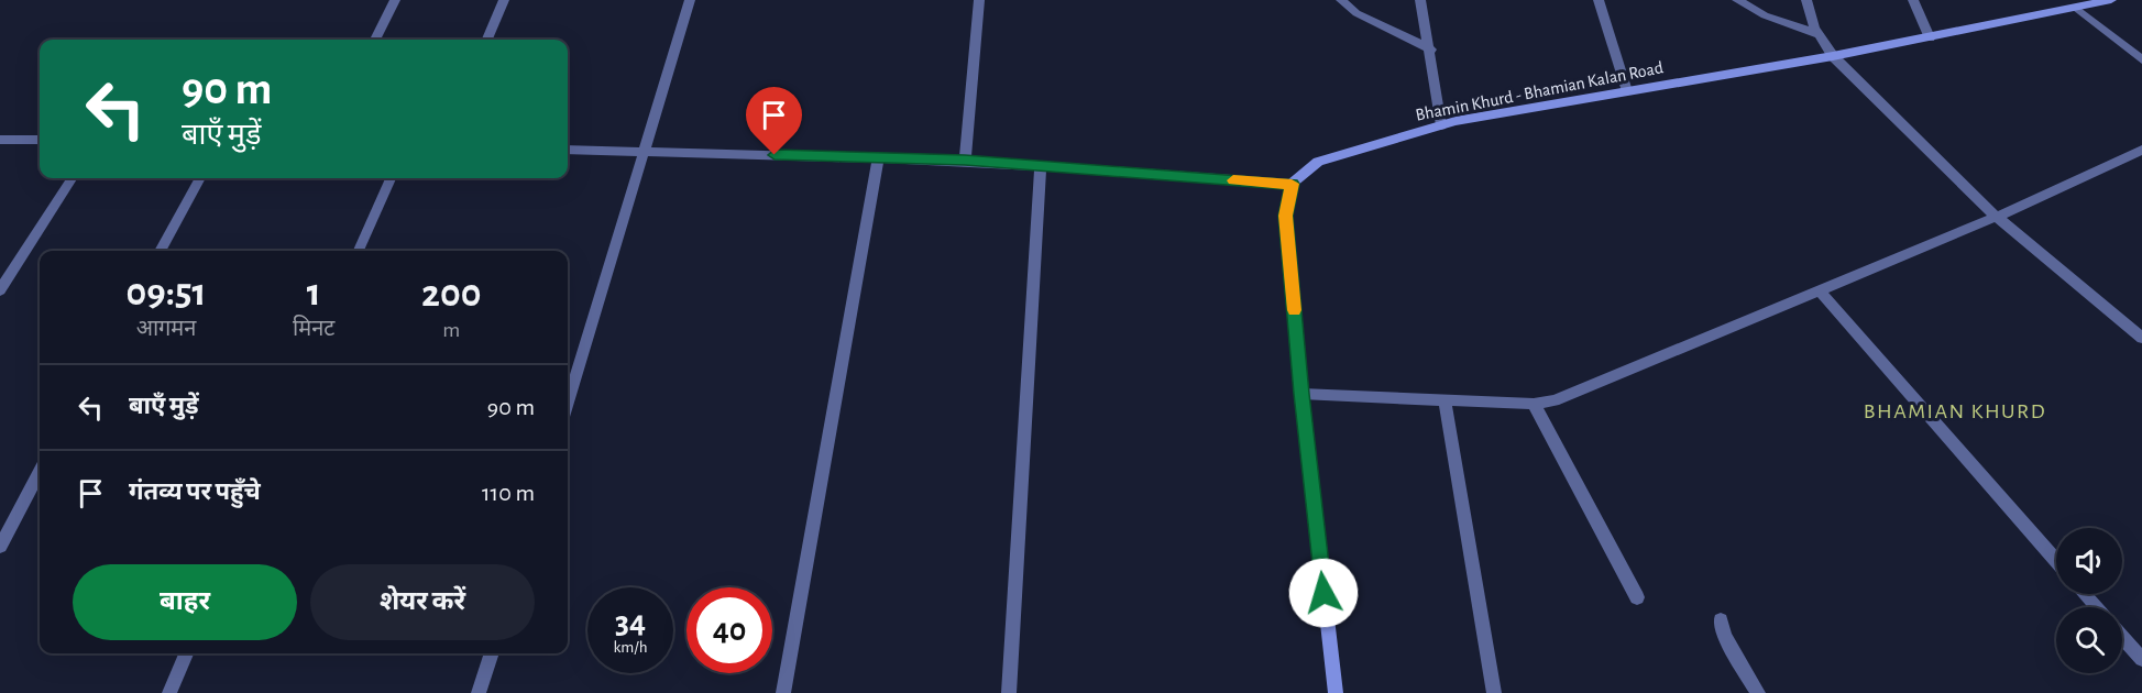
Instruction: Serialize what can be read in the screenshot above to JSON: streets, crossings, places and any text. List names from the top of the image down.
{
  "streets": {
    "street": ["Bhamin Khurd - Bhamian Kalan Road"]
  },
  "districts": ["BHAMIAN KHURD"],
  "page": {
    "turn": ["90 m", "बाएँ मुड़ें"],
    "eta": [
      "09:51",
      "आगमन",
      "1",
      "मिनट",
      "200",
      "m"
    ],
    "list": [
      {
        "name": "बाएँ मुड़ें",
        "value": "90 m"
      },
      {
        "name": "गंतव्य पर पहुँचे",
        "value": "110 m"
      }
    ],
    "buttons": ["बाहर", "शेयर करें"],
    "speed": "34 km/h",
    "limit": "40"
  }
}
